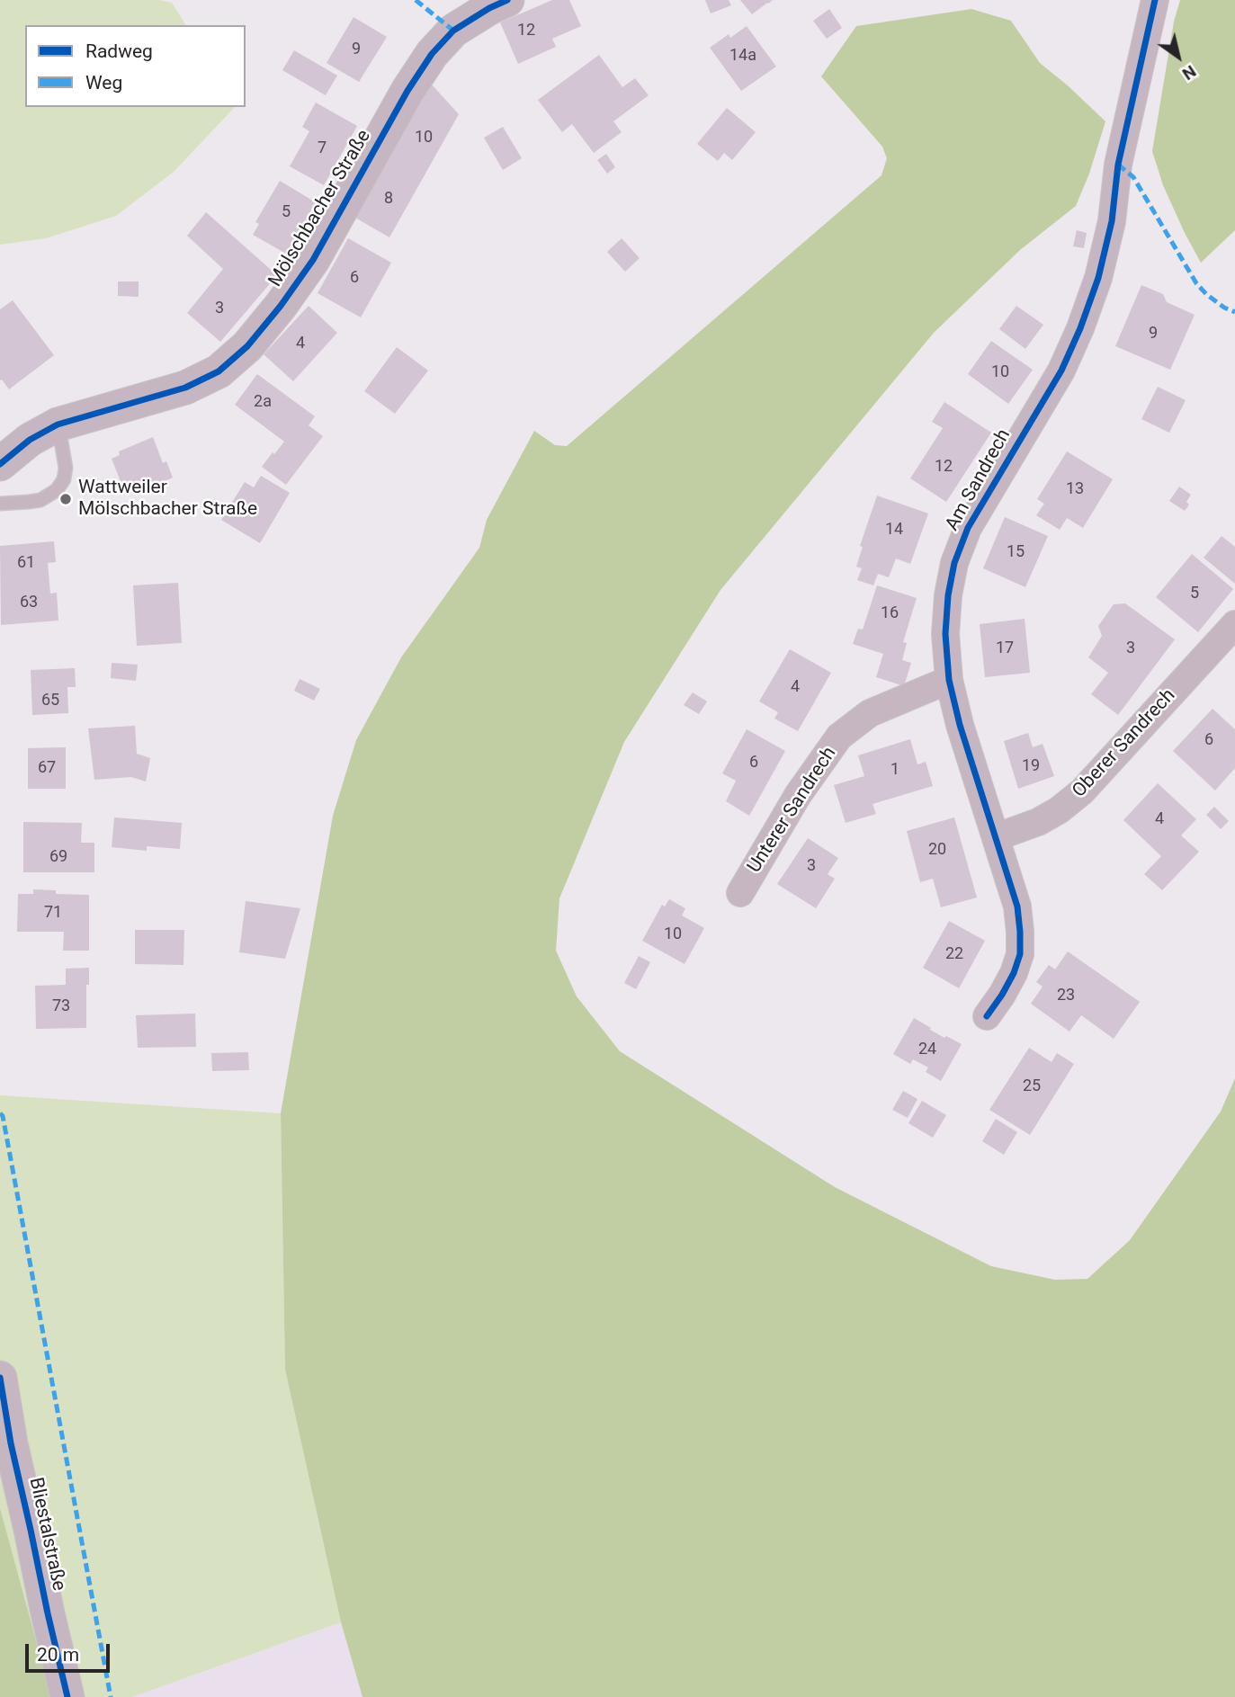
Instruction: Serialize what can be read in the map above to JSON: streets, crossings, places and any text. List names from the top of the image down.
{
  "streets": {
    "street": [
      "Mölschbacher Straße",
      "Am Sandrech",
      "Oberer Sandrech",
      "Unterer Sandrech",
      "Bliestalstraße"
    ]
  },
  "crossings": [
    ["Am Sandrech", "Oberer Sandrech"],
    ["Am Sandrech", "Unterer Sandrech"]
  ],
  "places": ["Wattweiler Mölschbacher Straße"],
  "house_numbers": [
    "12",
    "9",
    "14a",
    "10",
    "7",
    "8",
    "5",
    "6",
    "3",
    "9",
    "4",
    "10",
    "2a",
    "12",
    "13",
    "14",
    "15",
    "61",
    "5",
    "63",
    "16",
    "17",
    "3",
    "4",
    "65",
    "6",
    "6",
    "19",
    "67",
    "1",
    "4",
    "20",
    "69",
    "3",
    "71",
    "10",
    "22",
    "23",
    "73",
    "24",
    "25"
  ],
  "legend": ["Radweg", "Weg"],
  "scale_bar": "20 m",
  "north": "bottom right"
}
